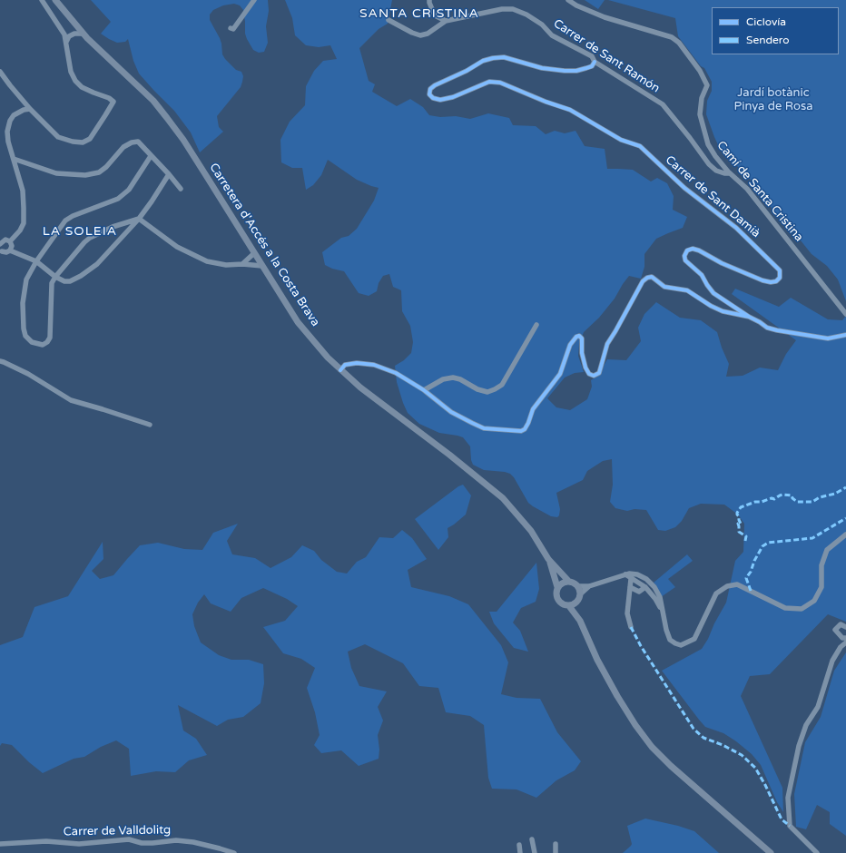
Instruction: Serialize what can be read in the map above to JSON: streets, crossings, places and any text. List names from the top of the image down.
{
  "streets": {
    "main road": ["Carretera d'Accés a la Costa Brava"],
    "street": [
      "Carrer de Sant Ramón",
      "Camí de Santa Cristina",
      "Carrer de Sant Damià",
      "Carrer de Valldolitg"
    ]
  },
  "crossings": [
    ["Carrer de Sant Ramón", "Camí de Santa Cristina"],
    ["Carrer de Sant Ramón", "Carrer de Sant Damià"]
  ],
  "districts": ["SANTA CRISTINA", "LA SOLEIA"],
  "parks": ["Jardí botànic Pinya de Rosa"],
  "legend": ["Ciclovía", "Sendero"]
}
